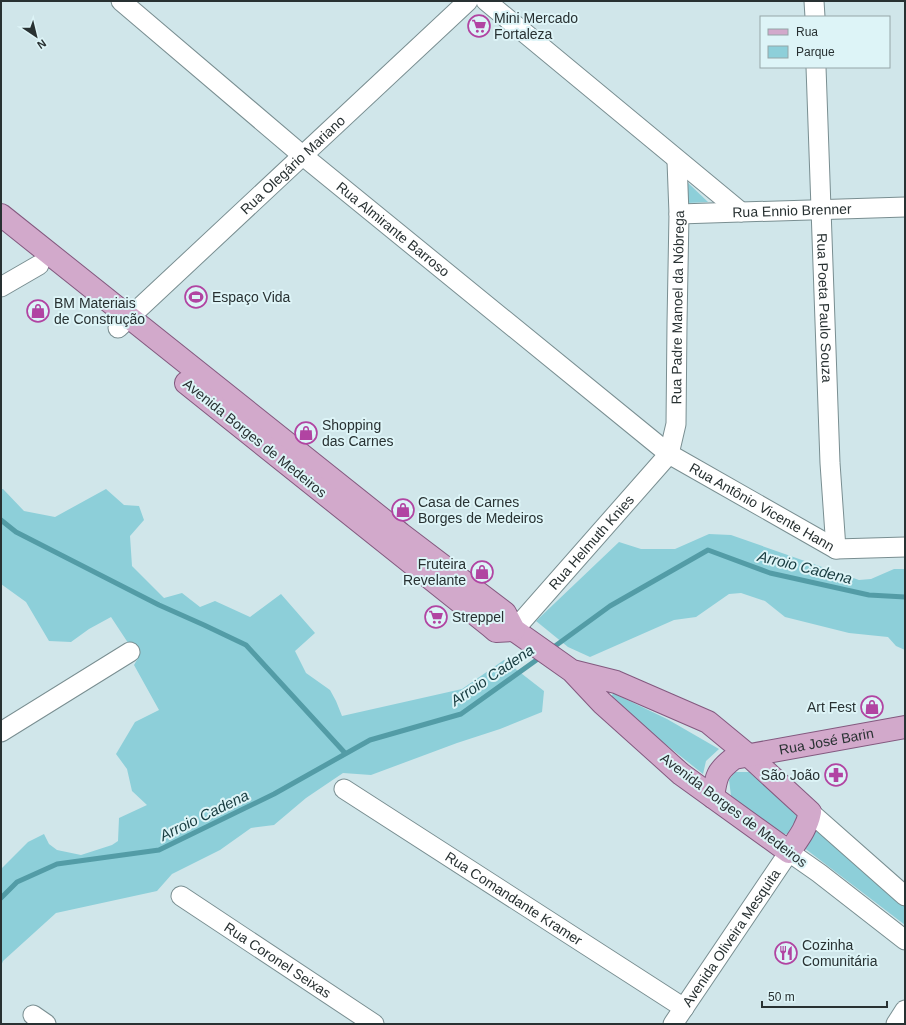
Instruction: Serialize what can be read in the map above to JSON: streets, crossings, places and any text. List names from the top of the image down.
{
  "streets": {
    "main road": ["Avenida Borges de Medeiros", "Rua José Barin"],
    "street": [
      "Rua Olegário Mariano",
      "Rua Ennio Brenner",
      "Rua Almirante Barroso",
      "Rua Padre Manoel da Nóbrega",
      "Rua Poeta Paulo Souza",
      "Rua Antônio Vicente Hann",
      "Rua Helmuth Knies",
      "Rua Comandante Kramer",
      "Avenida Oliveira Mesquita",
      "Rua Coronel Seixas"
    ]
  },
  "crossings": [
    ["Rua Olegário Mariano", "Rua Almirante Barroso"],
    ["Rua Olegário Mariano", "Avenida Borges de Medeiros"],
    ["Rua Ennio Brenner", "Rua Padre Manoel da Nóbrega"],
    ["Rua Ennio Brenner", "Rua Poeta Paulo Souza"],
    ["Rua Almirante Barroso", "Rua Padre Manoel da Nóbrega"],
    ["Rua Almirante Barroso", "Rua Antônio Vicente Hann"],
    ["Rua Almirante Barroso", "Rua Helmuth Knies"],
    ["Rua Padre Manoel da Nóbrega", "Rua Antônio Vicente Hann"],
    ["Rua Padre Manoel da Nóbrega", "Rua Helmuth Knies"],
    ["Rua Poeta Paulo Souza", "Rua Antônio Vicente Hann"],
    ["Avenida Borges de Medeiros", "Rua Helmuth Knies"],
    ["Avenida Borges de Medeiros", "Rua José Barin"],
    ["Avenida Borges de Medeiros", "Avenida Oliveira Mesquita"],
    ["Rua Antônio Vicente Hann", "Rua Helmuth Knies"],
    ["Rua Comandante Kramer", "Avenida Oliveira Mesquita"]
  ],
  "water": ["Arroio Cadena"],
  "places": {
    "supermarket": ["Mini Mercado Fortaleza", "Streppel"],
    "sports": ["Espaço Vida"],
    "shop": [
      "BM Materiais de Construção",
      "Shopping das Carnes",
      "Casa de Carnes Borges de Medeiros",
      "Fruteira Revelante",
      "Art Fest"
    ],
    "pharmacy": ["São João"],
    "restaurant": ["Cozinha Comunitária"]
  },
  "legend": ["Rua", "Parque"],
  "scale_bar": "50 m",
  "north": "bottom right"
}
